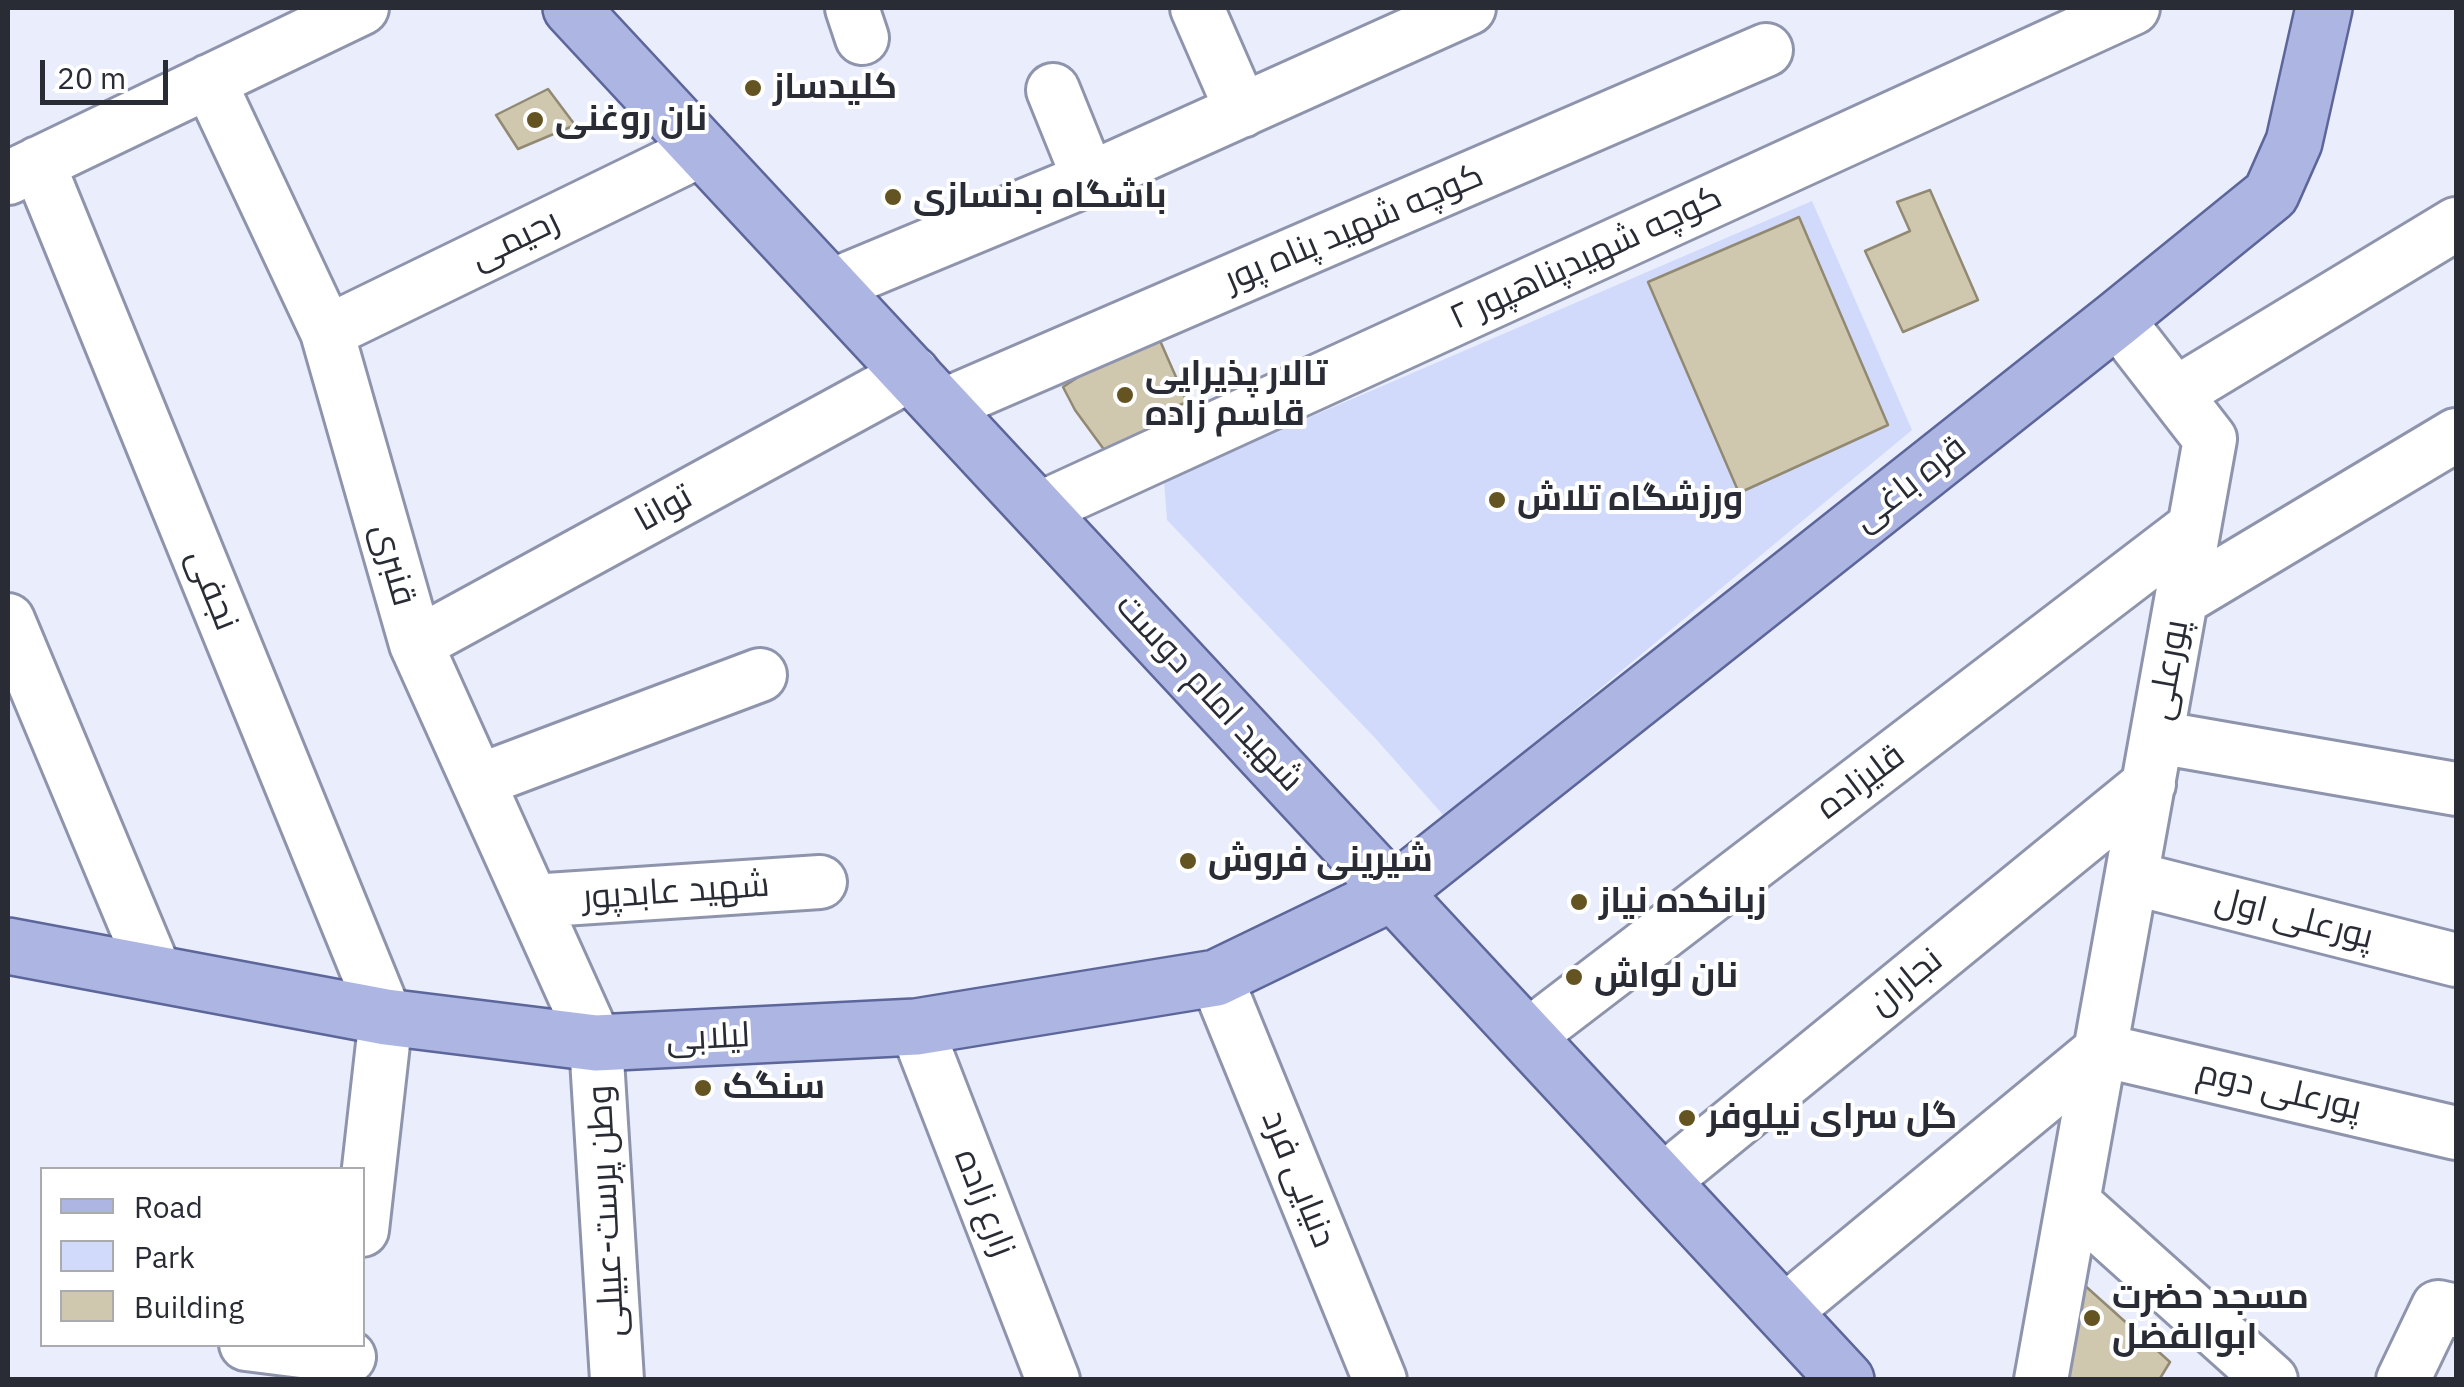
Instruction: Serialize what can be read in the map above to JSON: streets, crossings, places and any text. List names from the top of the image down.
{
  "streets": {
    "main road": ["قره باغی", "شهید امام دوست", "لیلابی"],
    "street": [
      "کوچه شهید پناه پور",
      "رحیمی",
      "۲ کوچه شهیدپناهپور",
      "توانا",
      "قنبری",
      "نجفی",
      "پورعلی",
      "قلیزاده",
      "شهید عابدپور",
      "پورعلی اول",
      "نجاران",
      "پورعلی دوم",
      "دنیایی فرد",
      "زارع زاده",
      "وطن پرست-عبیلی"
    ]
  },
  "crossings": [
    ["کوچه شهید پناه پور", "توانا"],
    ["کوچه شهید پناه پور", "شهید امام دوست"],
    ["رحیمی", "قنبری"],
    ["رحیمی", "شهید امام دوست"],
    ["۲ کوچه شهیدپناهپور", "شهید امام دوست"],
    ["قره باغی", "پورعلی"],
    ["قره باغی", "شهید امام دوست"],
    ["قره باغی", "لیلابی"],
    ["توانا", "قنبری"],
    ["توانا", "شهید امام دوست"],
    ["قنبری", "شهید عابدپور"],
    ["قنبری", "لیلابی"],
    ["قنبری", "وطن پرست-عبیلی"],
    ["نجفی", "لیلابی"],
    ["پورعلی", "قلیزاده"],
    ["پورعلی", "پورعلی اول"],
    ["پورعلی", "نجاران"],
    ["پورعلی", "پورعلی دوم"],
    ["شهید امام دوست", "قلیزاده"],
    ["شهید امام دوست", "نجاران"],
    ["شهید امام دوست", "لیلابی"],
    ["لیلابی", "دنیایی فرد"],
    ["لیلابی", "زارع زاده"],
    ["لیلابی", "وطن پرست-عبیلی"]
  ],
  "places": [
    "کلیدساز",
    "نان روغنی",
    "باشگاه بدنسازی",
    "تالار پذیرایی قاسم زاده",
    "ورزشگاه تلاش",
    "شیرینی فروش",
    "زبانکده نیاز",
    "نان لواش",
    "سنگک",
    "گل سرای نیلوفر",
    "مسجد حضرت ابوالفضل"
  ],
  "legend": ["Road", "Park", "Building"],
  "scale_bar": "20 m"
}
